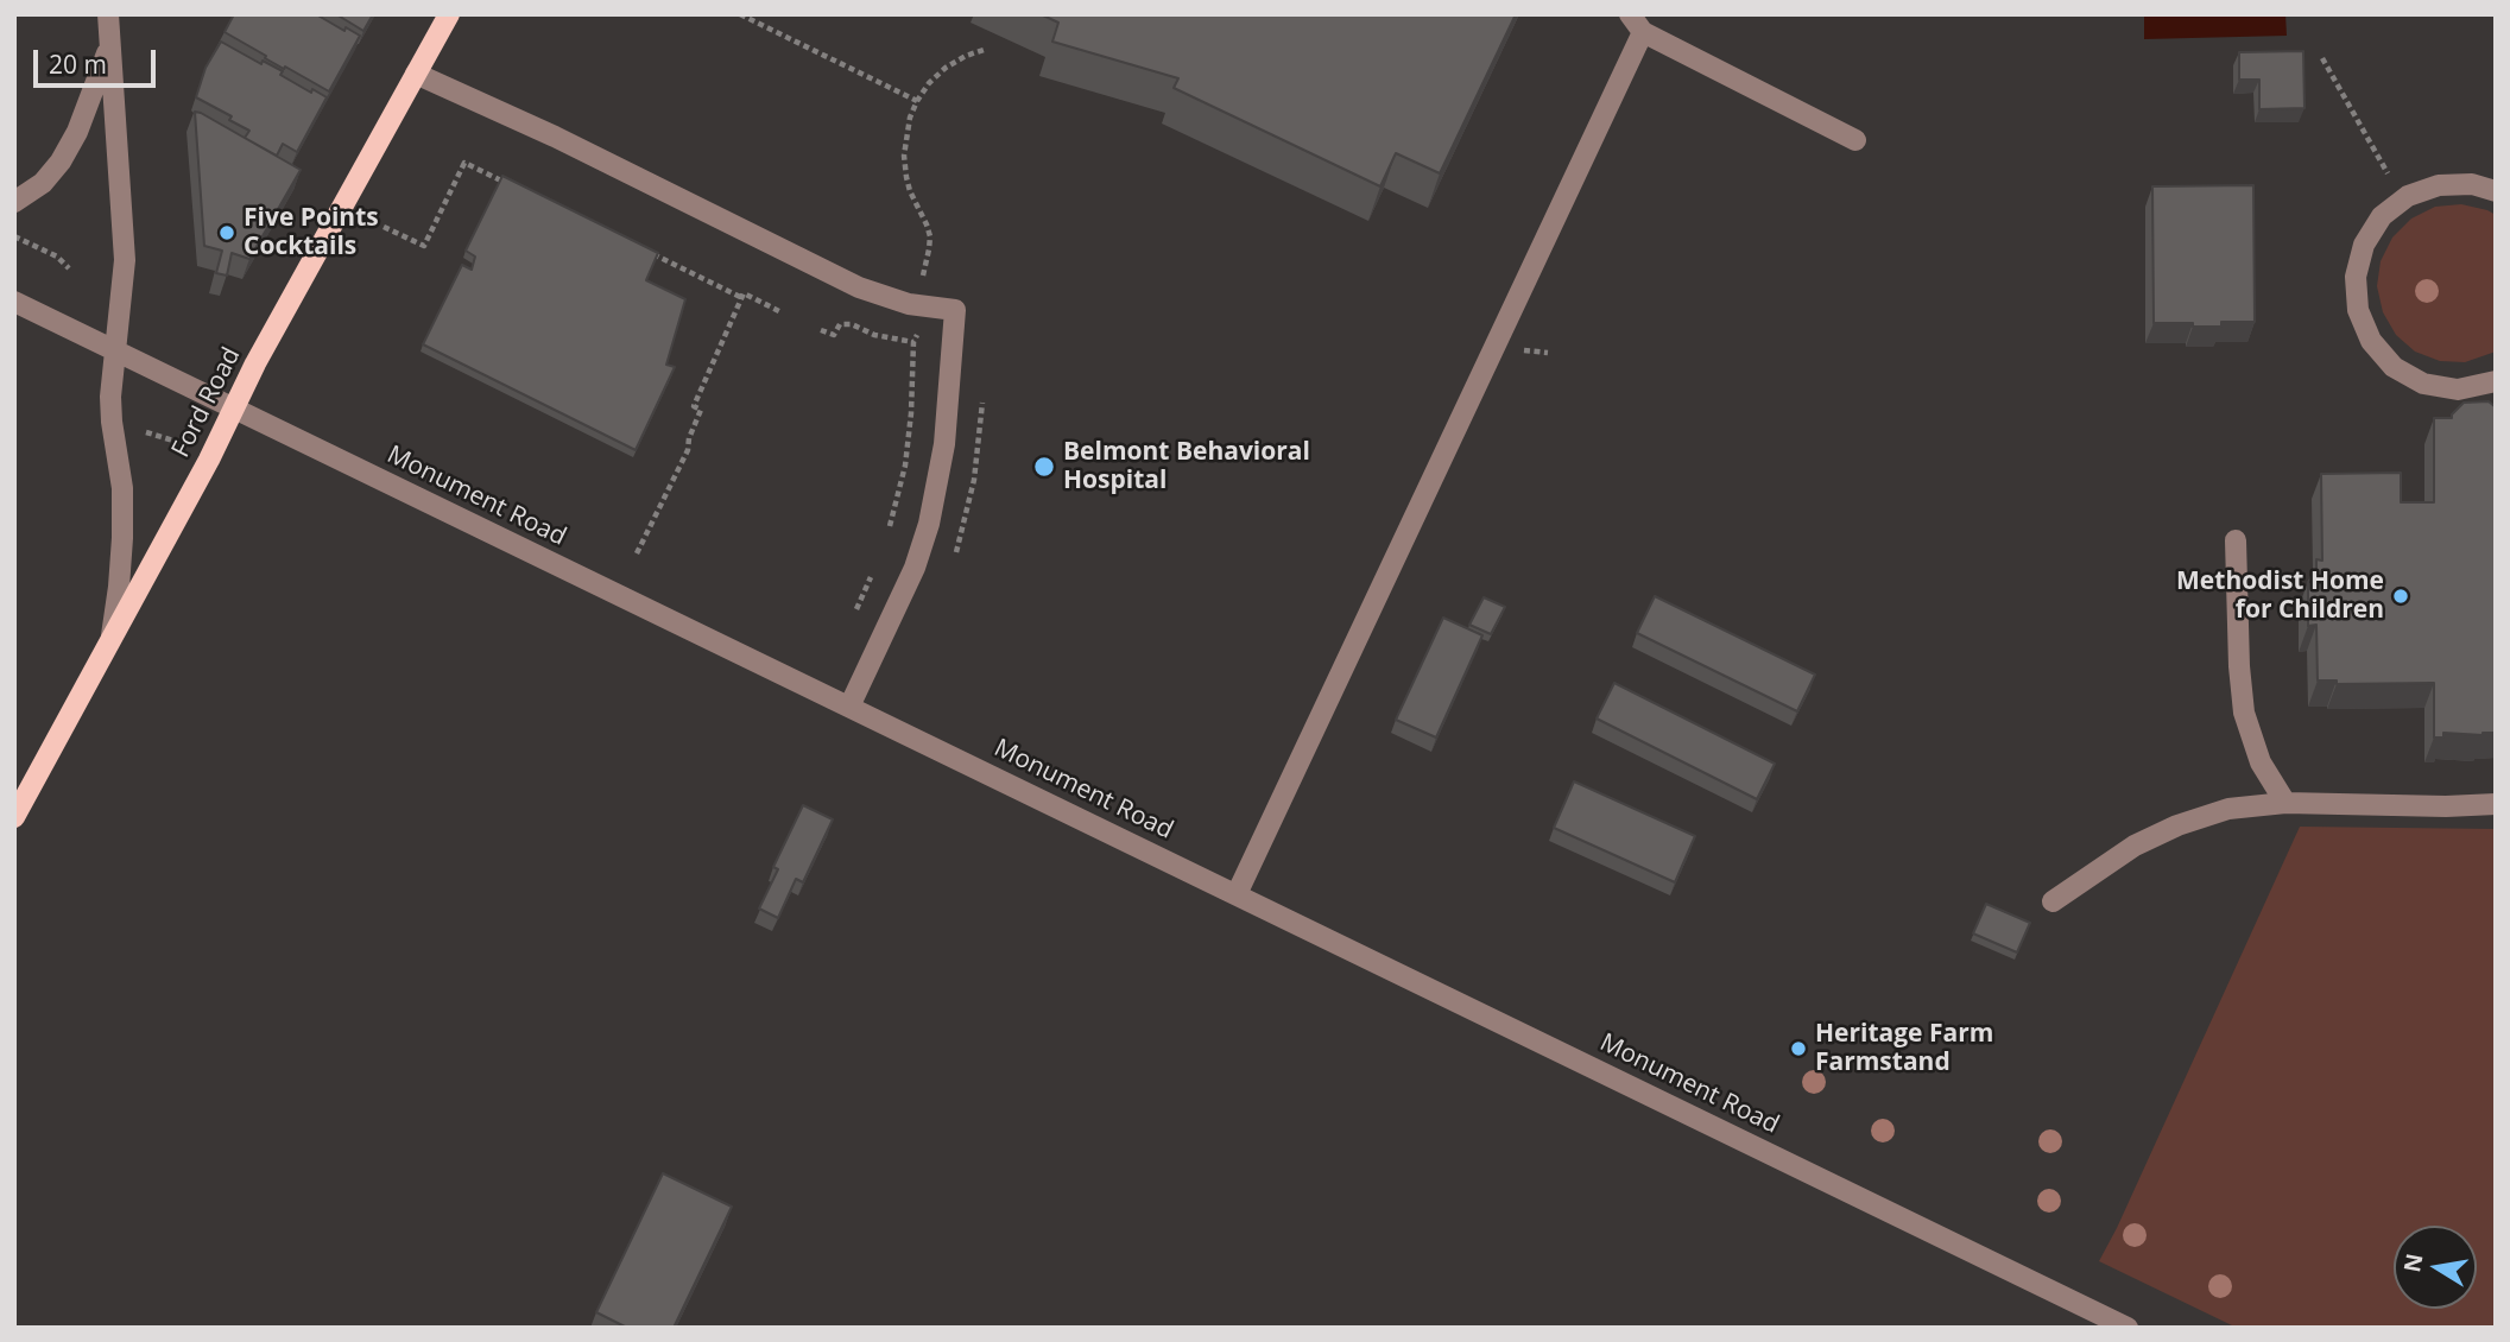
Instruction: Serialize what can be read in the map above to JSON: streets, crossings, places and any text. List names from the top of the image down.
{
  "streets": {
    "main road": ["Ford Road"],
    "street": ["Monument Road"]
  },
  "crossings": [
    ["Ford Road", "Monument Road"]
  ],
  "places": [
    "Five Points Cocktails",
    "Belmont Behavioral Hospital",
    "Methodist Home for Children",
    "Heritage Farm Farmstand"
  ],
  "scale_bar": "20 m",
  "north": "left"
}
